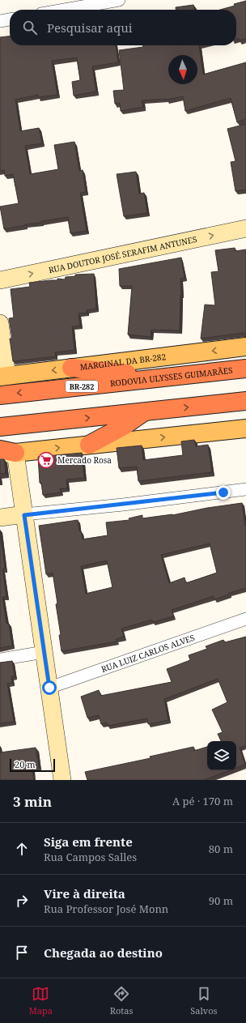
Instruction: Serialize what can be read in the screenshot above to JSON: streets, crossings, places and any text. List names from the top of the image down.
{
  "streets": {
    "highway": ["RODOVIA ULYSSES GUIMARÃES", "BR-282"],
    "main road": ["MARGINAL DA BR-282"],
    "street": ["RUA DOUTOR JOSÉ SERAFIM ANTUNES", "RUA LUIZ CARLOS ALVES"]
  },
  "one_way": ["RUA DOUTOR JOSÉ SERAFIM ANTUNES"],
  "places": {
    "supermarket": ["Mercado Rosa"]
  },
  "scale_bar": "20 m",
  "north": "bottom",
  "page": {
    "search": "Pesquisar aqui",
    "scale": "20 m",
    "heading": ["3 min", "A pé · 170 m"],
    "list": [
      ["Siga em frente", "Rua Campos Salles", "80 m"],
      ["Vire à direita", "Rua Professor José Monn", "90 m"],
      "Chegada ao destino"
    ],
    "nav": ["Mapa", "Rotas", "Salvos"]
  }
}
